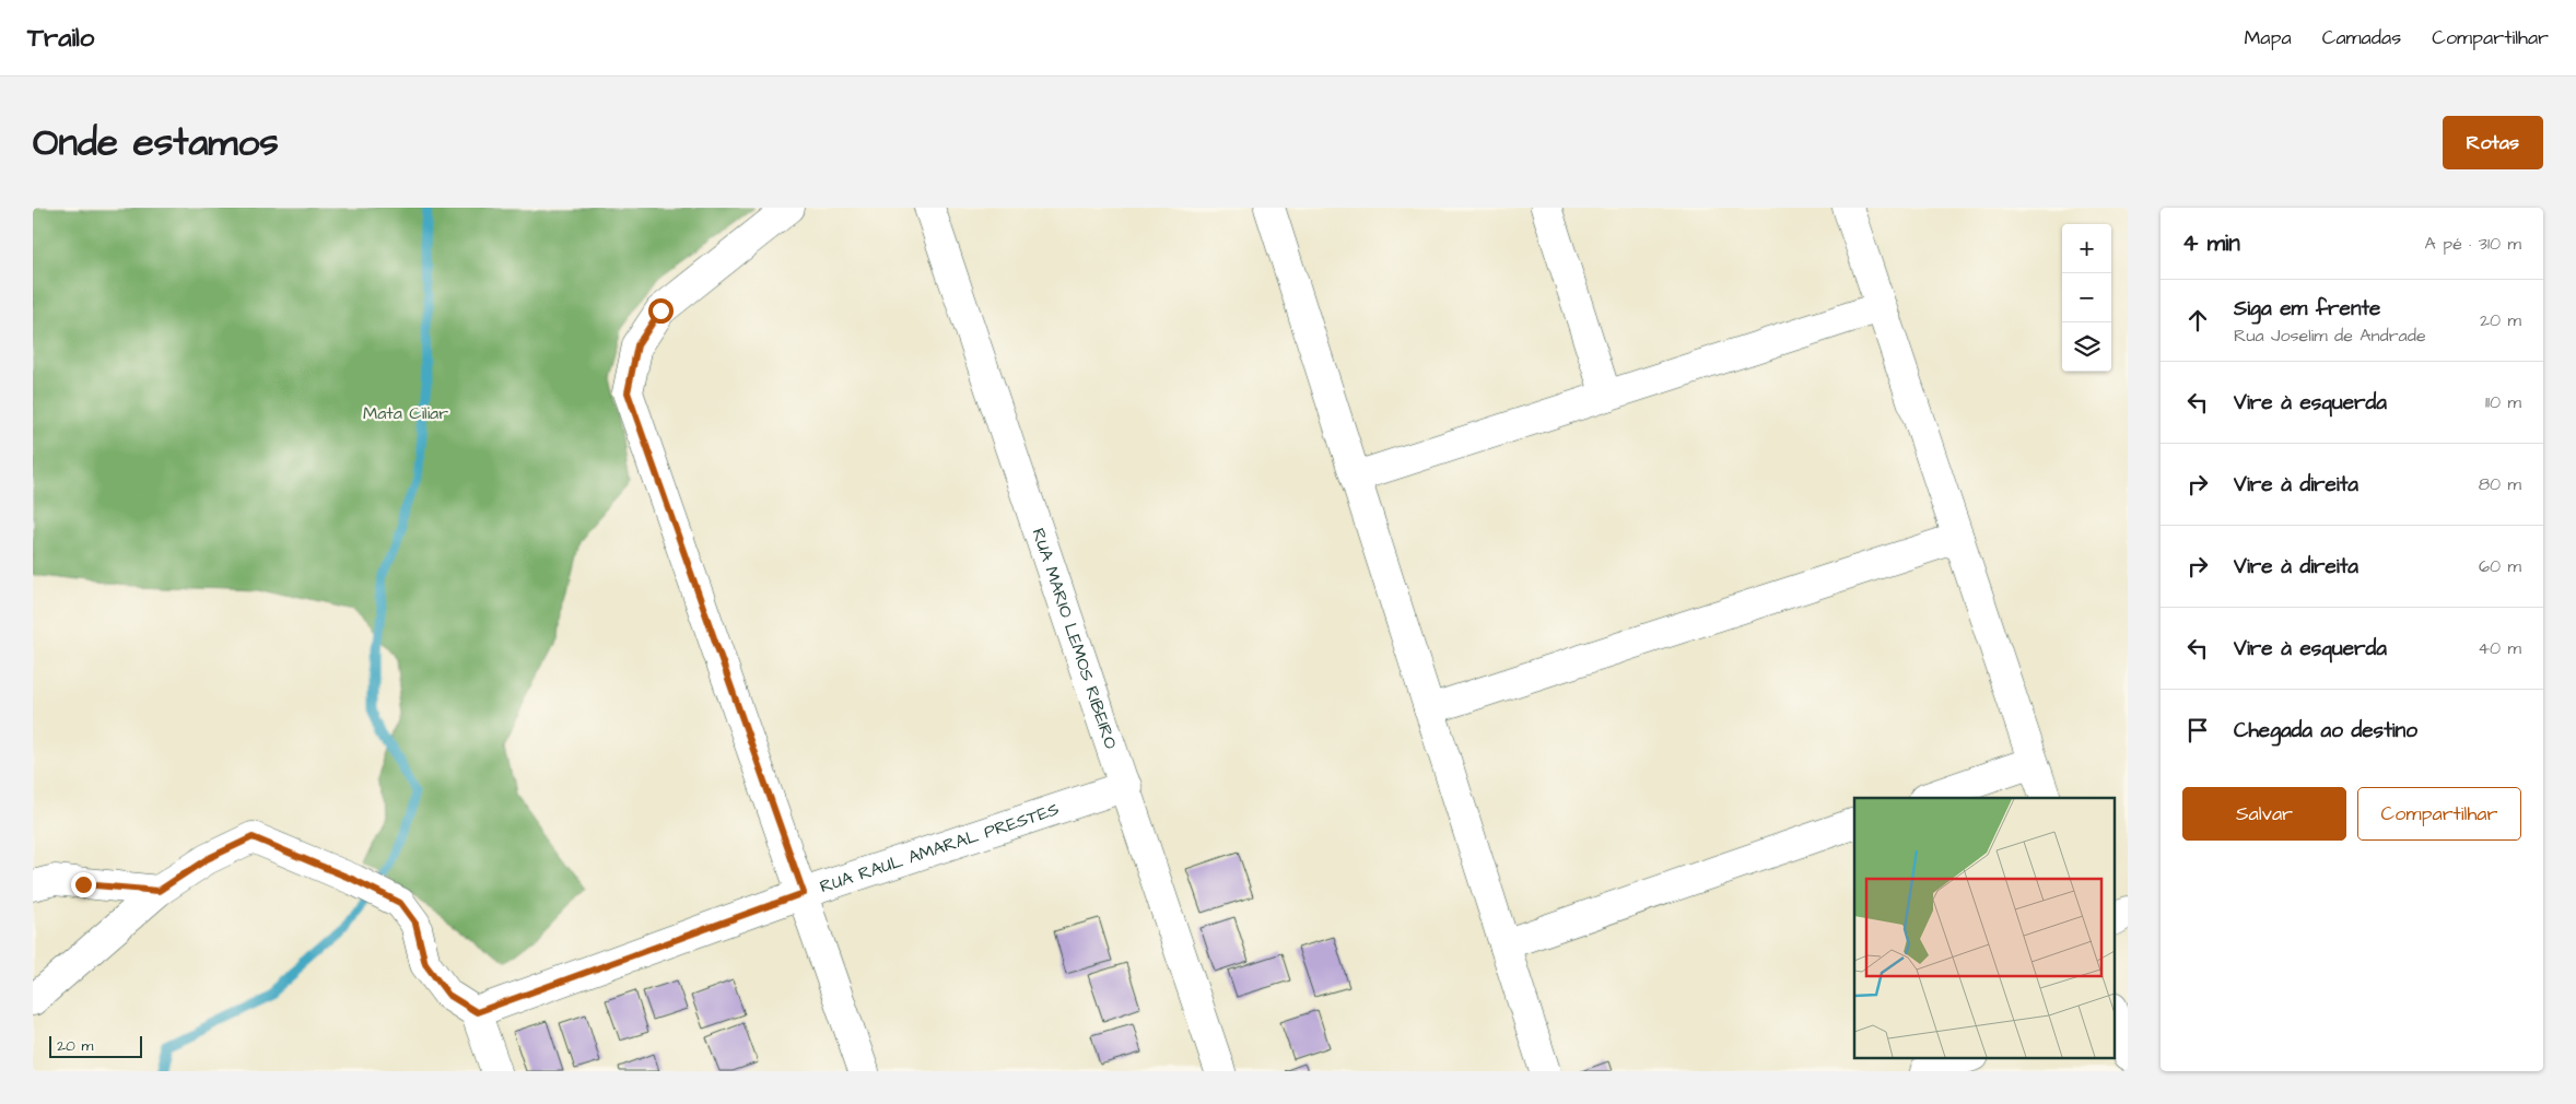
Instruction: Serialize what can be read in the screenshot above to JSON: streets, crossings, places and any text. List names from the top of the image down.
{
  "streets": {
    "street": ["RUA MARIO LEMOS RIBEIRO", "RUA RAUL AMARAL PRESTES"]
  },
  "crossings": [
    ["RUA MARIO LEMOS RIBEIRO", "RUA RAUL AMARAL PRESTES"]
  ],
  "parks": ["Mata Ciliar"],
  "scale_bar": "20 m",
  "page": {
    "header": "Trailo",
    "nav": ["Mapa", "Camadas", "Compartilhar"],
    "title": "Onde estamos",
    "buttons": [
      "Rotas",
      ["Salvar", "Compartilhar"]
    ],
    "heading": ["4 min", "A pé · 310 m"],
    "map_buttons": ["+", "−"],
    "list": [
      ["Siga em frente", "Rua Joselim de Andrade", "20 m"],
      ["Vire à esquerda", "110 m"],
      ["Vire à direita", "80 m"],
      ["Vire à direita", "60 m"],
      ["Vire à esquerda", "40 m"],
      "Chegada ao destino"
    ],
    "scale": "20 m"
  }
}
